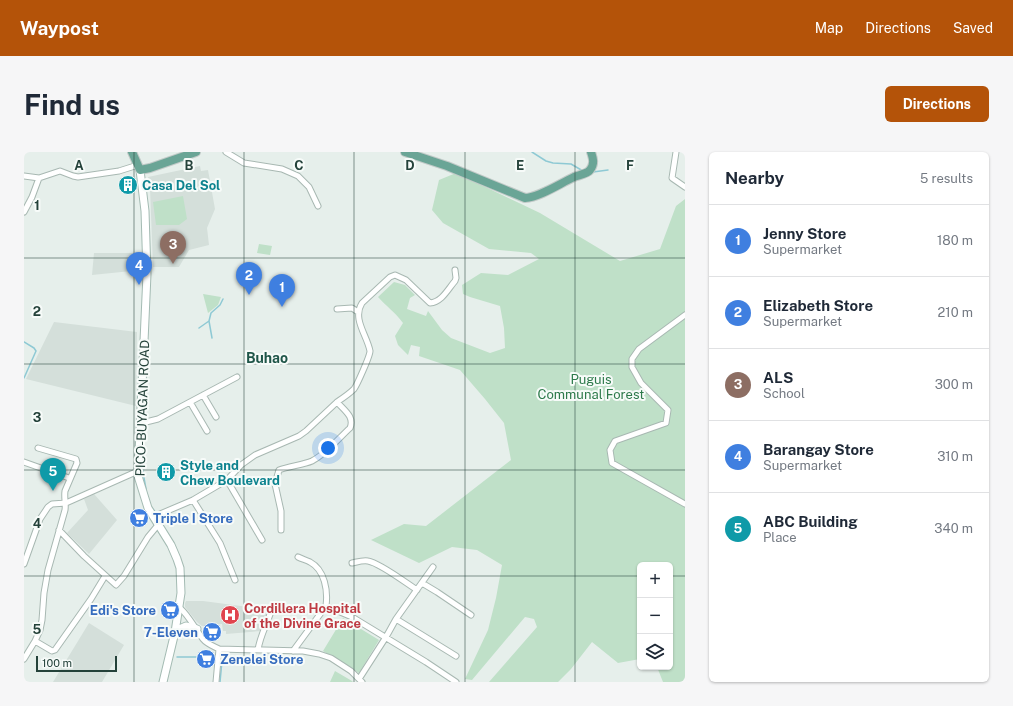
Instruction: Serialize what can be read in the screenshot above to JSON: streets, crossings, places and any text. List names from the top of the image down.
{
  "streets": {
    "main road": ["PICO-BUYAGAN ROAD"]
  },
  "districts": ["Buhao"],
  "parks": ["Puguis Communal Forest"],
  "places": {
    "building": ["Casa Del Sol", "Style and Chew Boulevard"],
    "supermarket": [
      "Triple I Store",
      "Edi's Store",
      "7-Eleven",
      "Zenelei Store"
    ],
    "hospital": ["Cordillera Hospital of the Divine Grace"]
  },
  "scale_bar": "100 m",
  "page": {
    "header": "Waypost",
    "nav": ["Map", "Directions", "Saved"],
    "buttons": "Directions",
    "title": "Find us",
    "heading": ["Nearby", "5 results"],
    "list": [
      {
        "mark": "1",
        "name": "Jenny Store",
        "note": "Supermarket",
        "value": "180 m"
      },
      {
        "mark": "2",
        "name": "Elizabeth Store",
        "note": "Supermarket",
        "value": "210 m"
      },
      {
        "mark": "3",
        "name": "ALS",
        "note": "School",
        "value": "300 m"
      },
      {
        "mark": "4",
        "name": "Barangay Store",
        "note": "Supermarket",
        "value": "310 m"
      },
      {
        "mark": "5",
        "name": "ABC Building",
        "note": "Place",
        "value": "340 m"
      }
    ],
    "pins": [
      "3",
      "4",
      "2",
      "1",
      "5"
    ],
    "map_buttons": ["+", "−"],
    "scale": "100 m"
  },
  "grid": {
    "columns": [
      "A",
      "B",
      "C",
      "D",
      "E",
      "F"
    ],
    "rows": [
      "1",
      "2",
      "3",
      "4",
      "5"
    ]
  }
}
